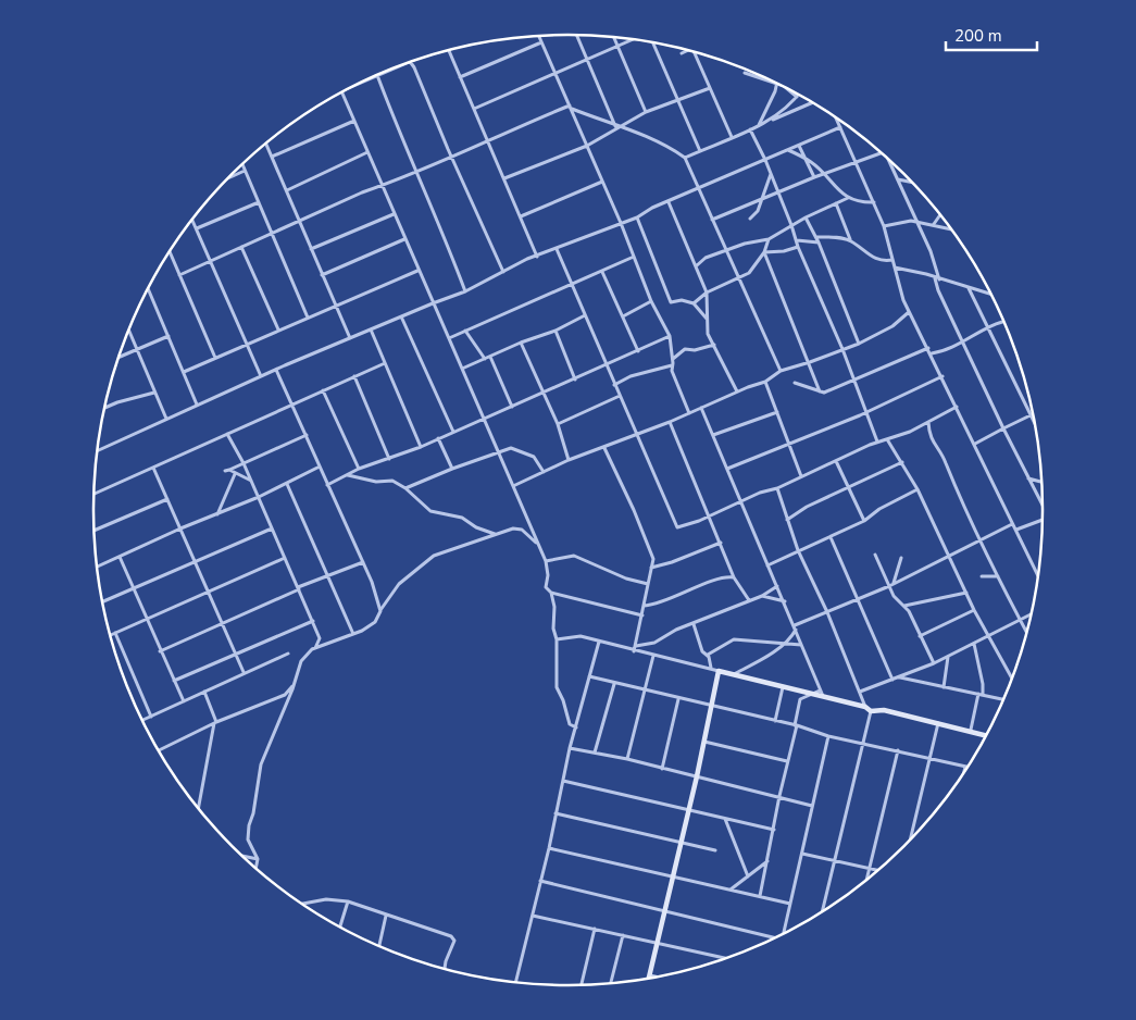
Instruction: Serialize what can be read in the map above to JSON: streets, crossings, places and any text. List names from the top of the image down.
{
  "scale_bar": "200 m"
}
